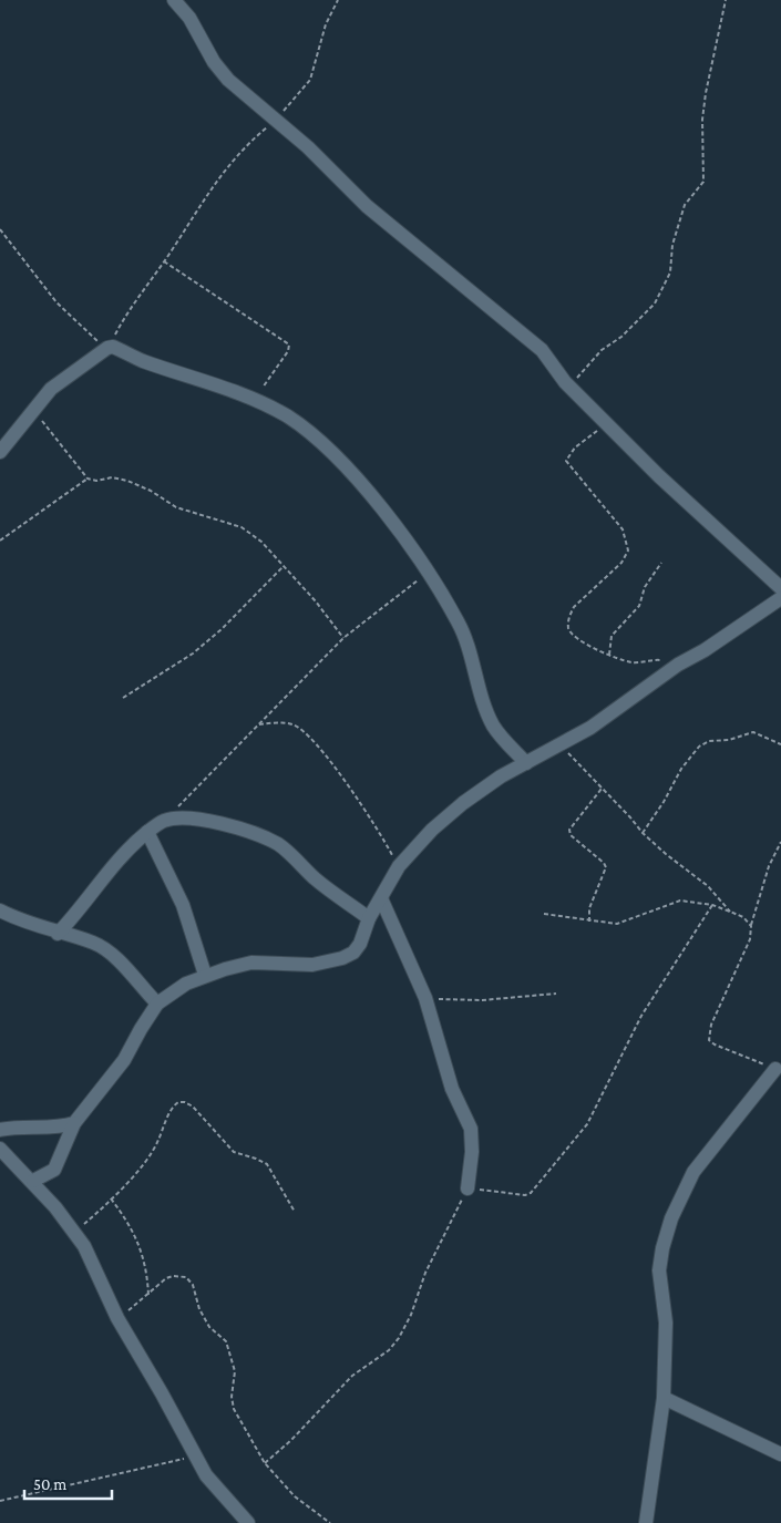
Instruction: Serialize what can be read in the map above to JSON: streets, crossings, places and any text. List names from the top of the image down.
{
  "scale_bar": "50 m"
}
